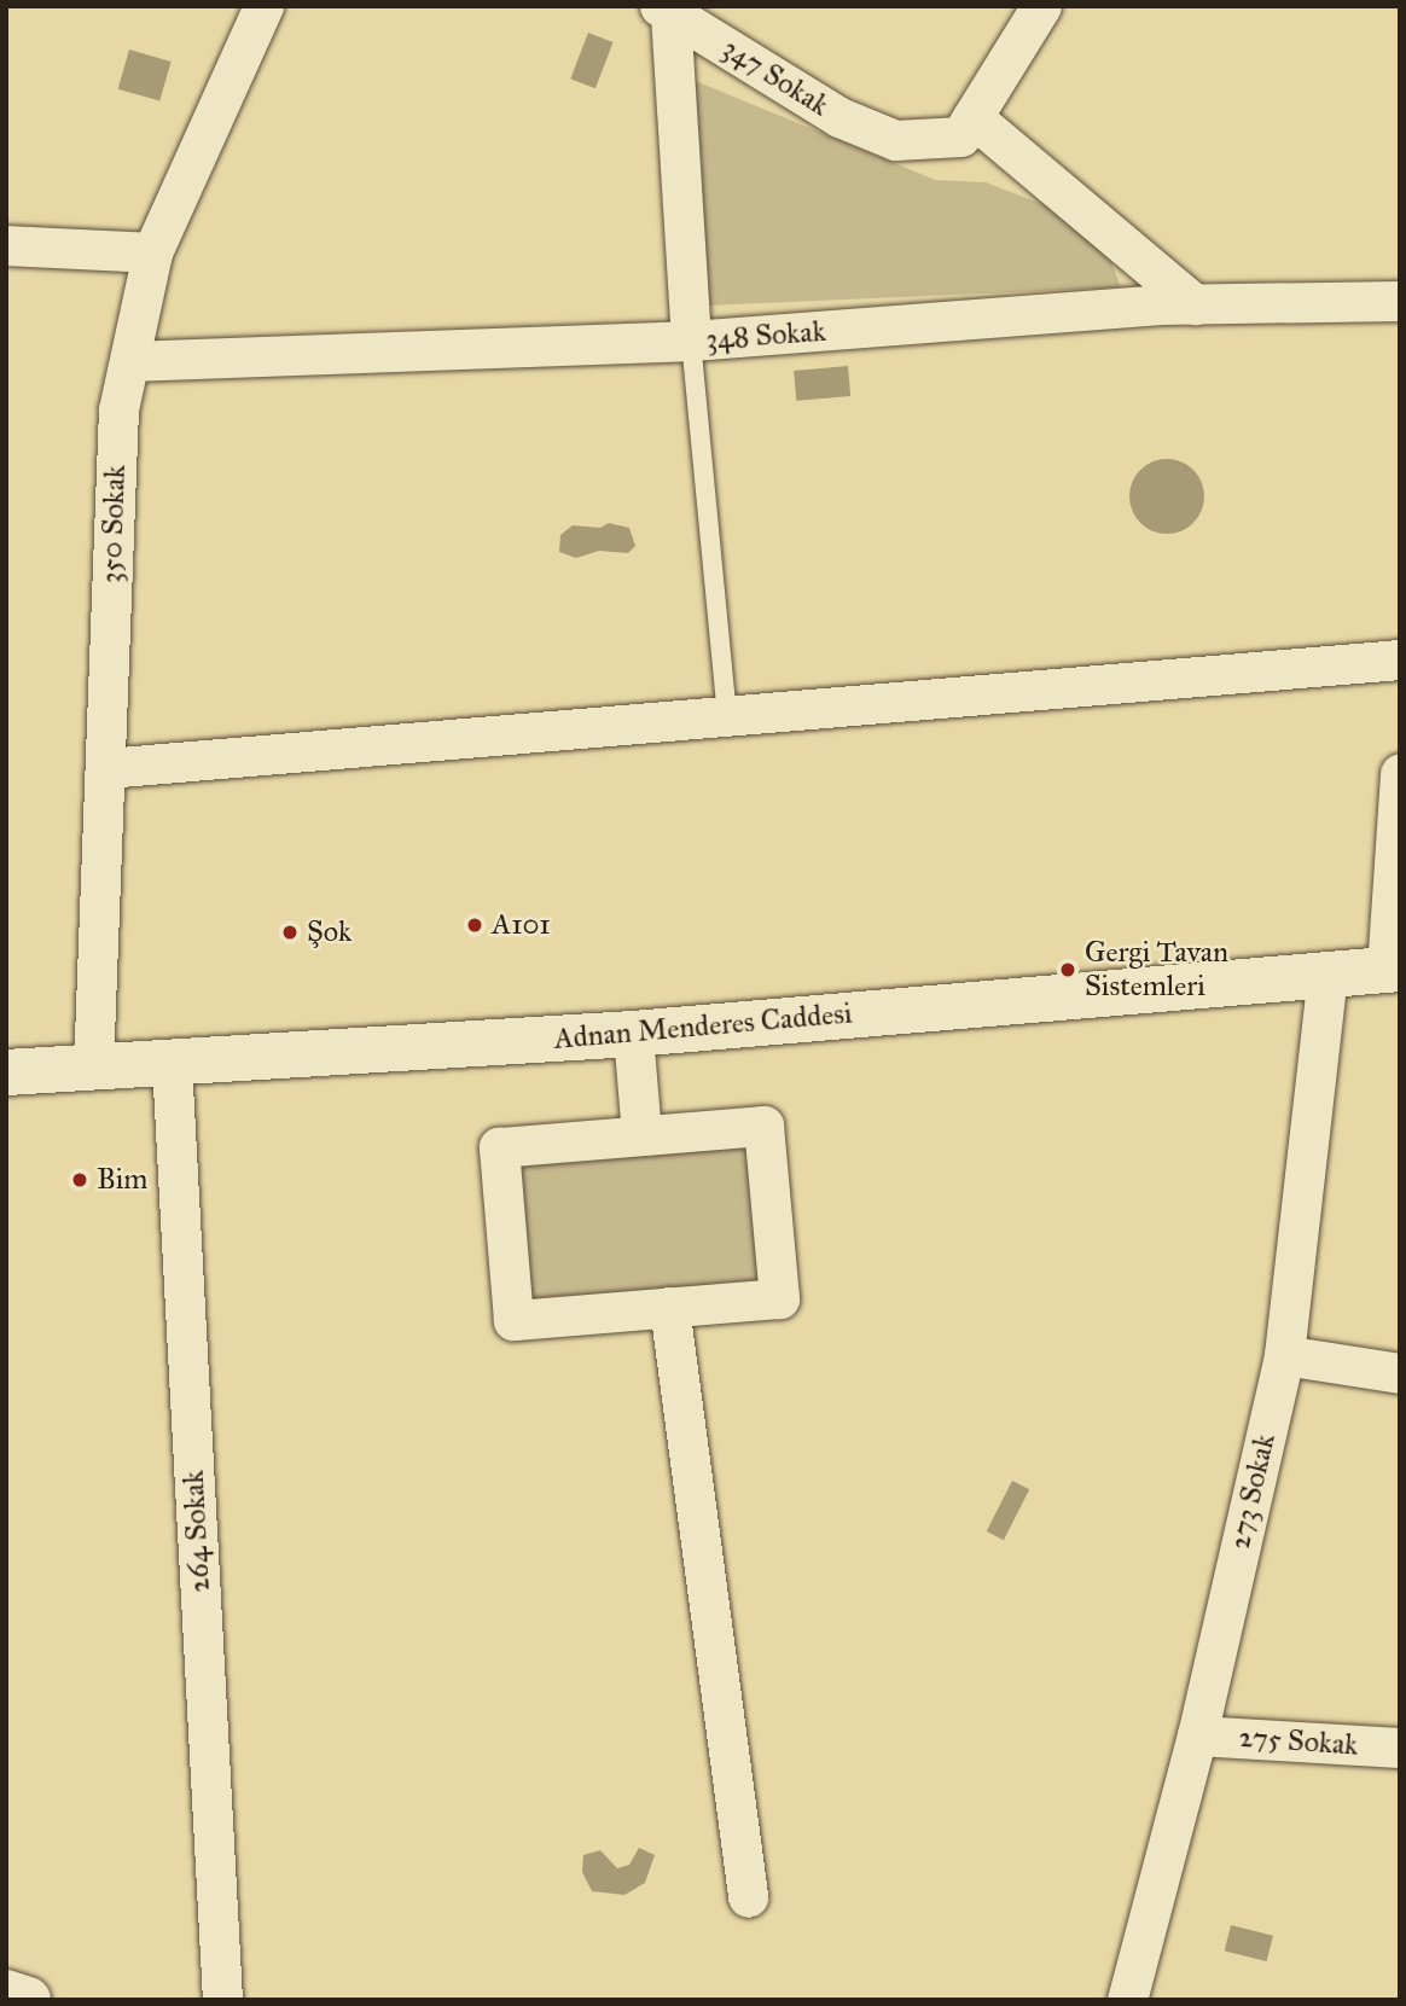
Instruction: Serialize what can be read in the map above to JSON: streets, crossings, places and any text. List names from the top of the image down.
{
  "streets": {
    "street": [
      "347 Sokak",
      "348 Sokak",
      "350 Sokak",
      "Adnan Menderes Caddesi",
      "273 Sokak",
      "264 Sokak",
      "275 Sokak"
    ]
  },
  "crossings": [
    ["348 Sokak", "350 Sokak"],
    ["350 Sokak", "Adnan Menderes Caddesi"],
    ["Adnan Menderes Caddesi", "273 Sokak"],
    ["Adnan Menderes Caddesi", "264 Sokak"],
    ["273 Sokak", "275 Sokak"]
  ],
  "places": [
    "A101",
    "Şok",
    "Gergi Tavan Sistemleri",
    "Bim"
  ]
}
